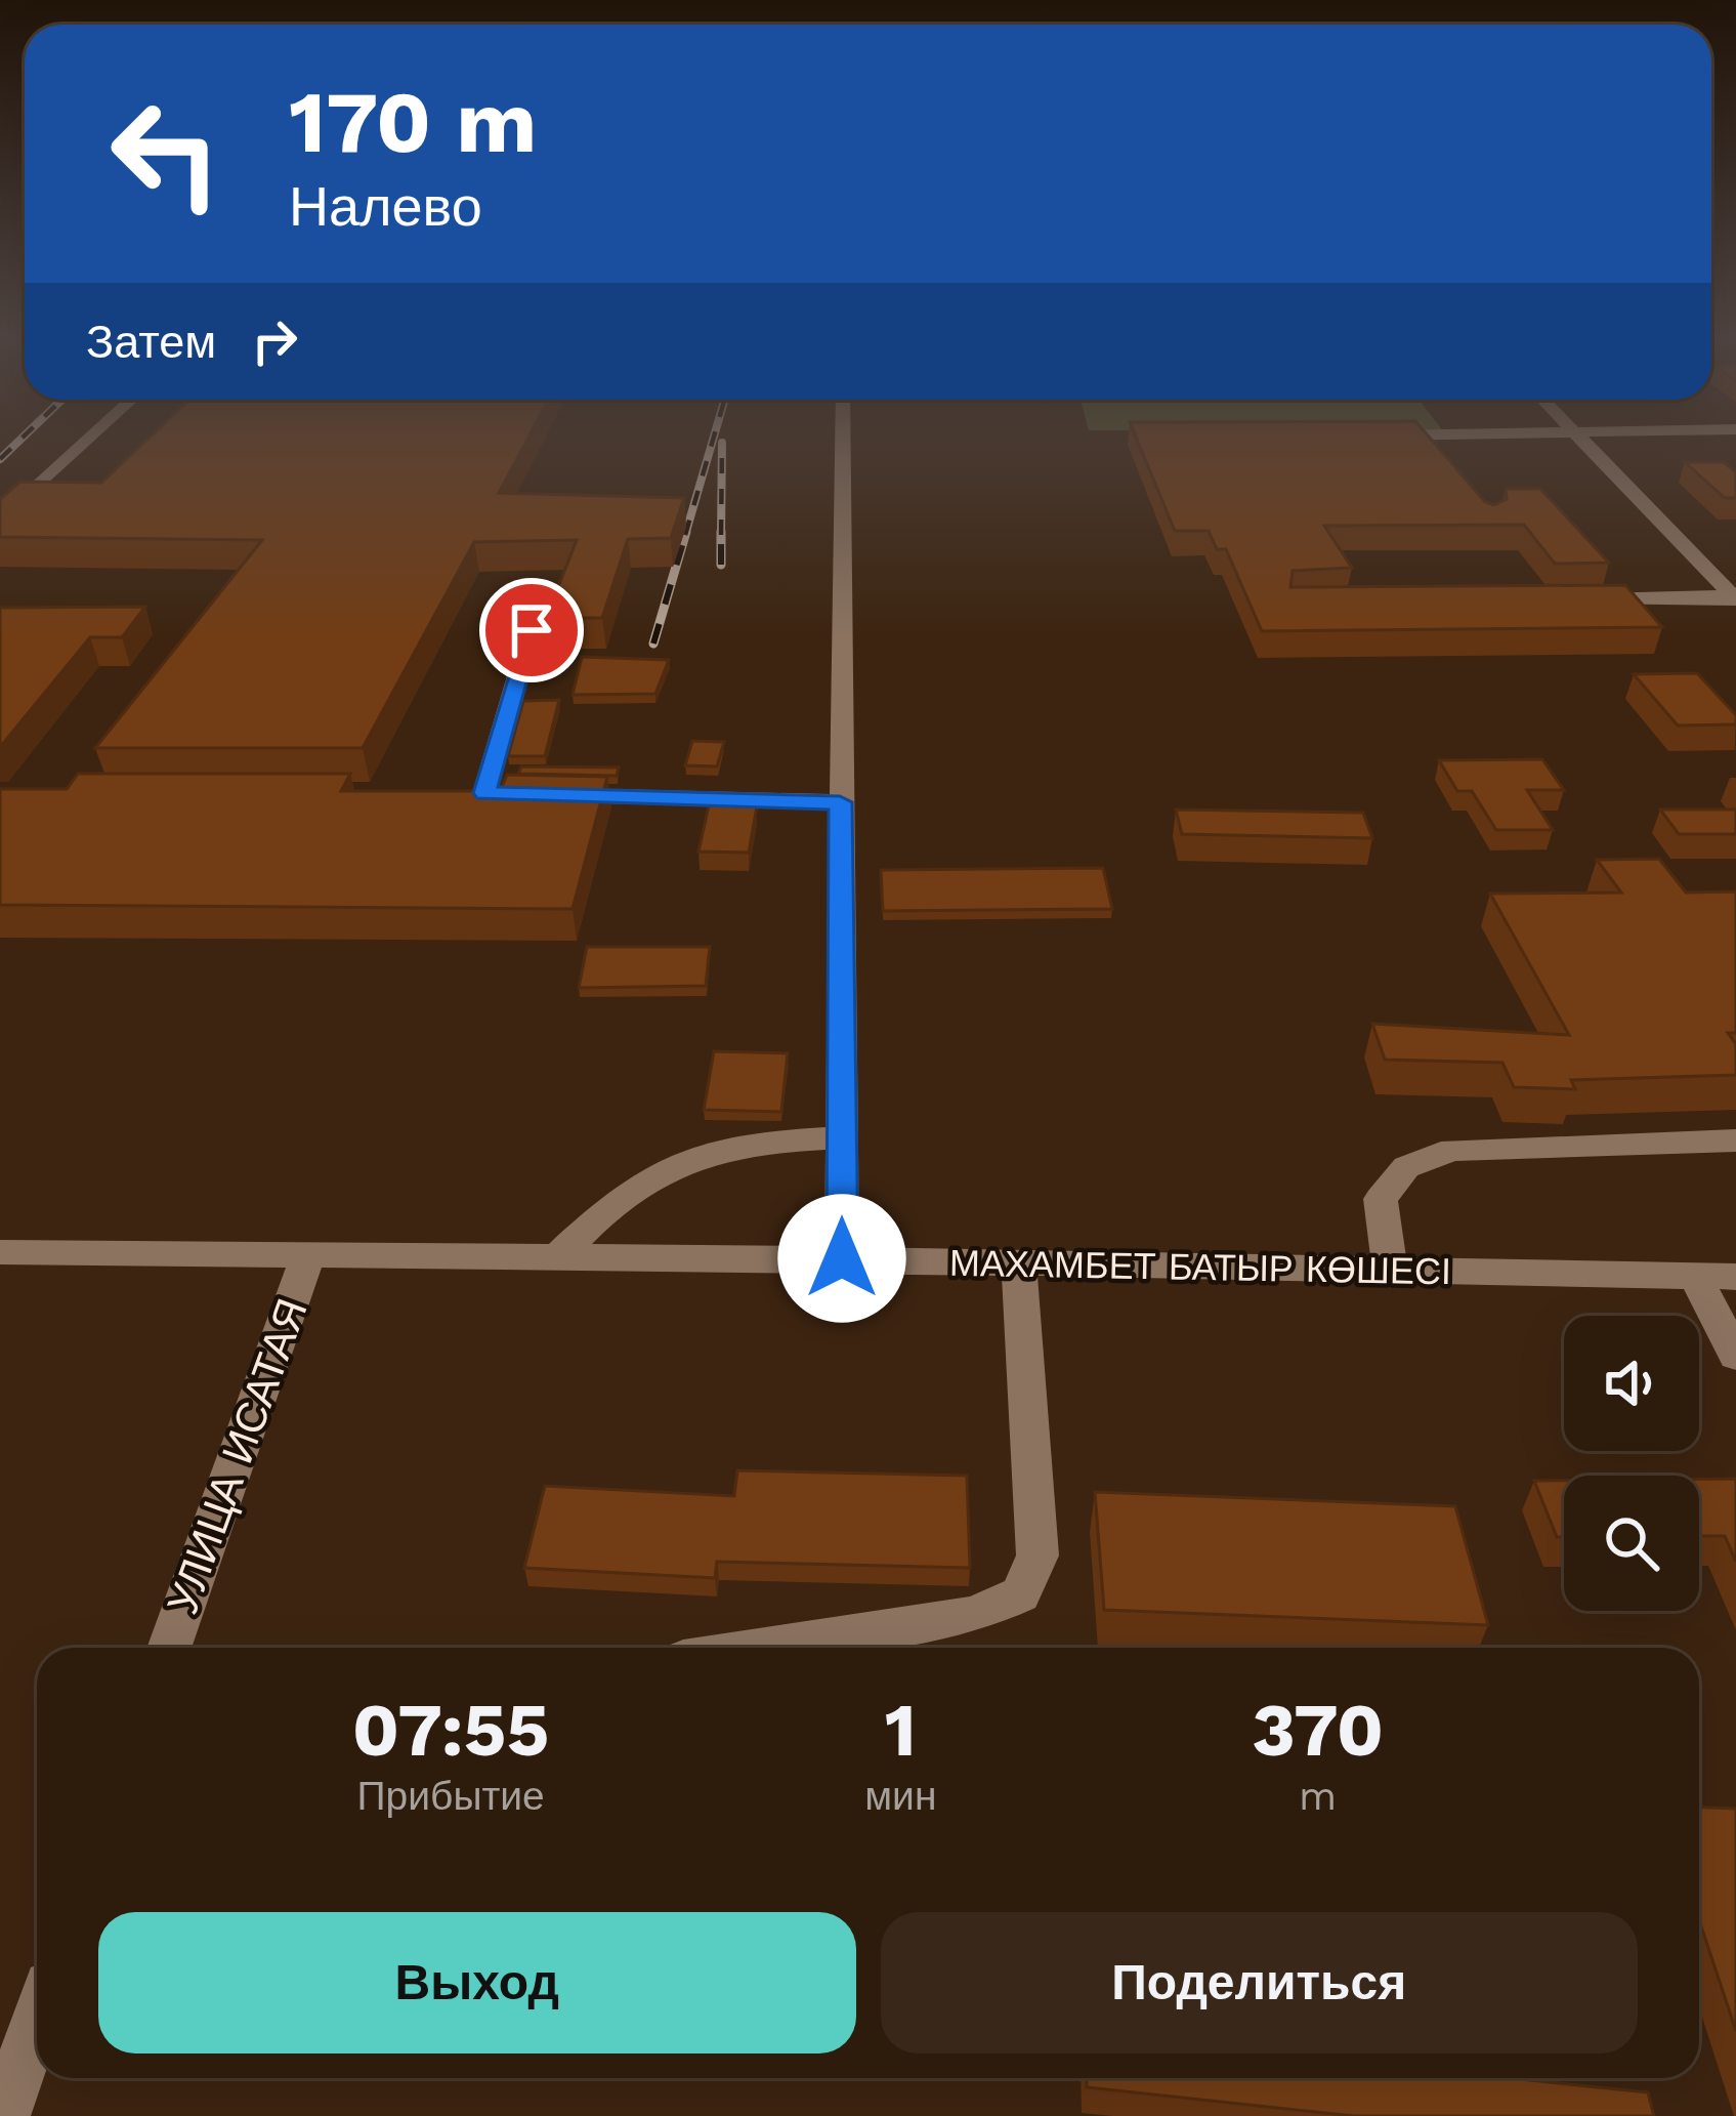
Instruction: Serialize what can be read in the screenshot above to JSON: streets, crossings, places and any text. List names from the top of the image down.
{
  "streets": {
    "street": ["МАХАМБЕТ БАТЫР КӨШЕСІ", "УЛИЦА ИСАТАЯ"]
  },
  "crossings": [
    ["МАХАМБЕТ БАТЫР КӨШЕСІ", "УЛИЦА ИСАТАЯ"]
  ],
  "page": {
    "turn": ["170 m", "Налево"],
    "then": "Затем",
    "eta": [
      "07:55",
      "Прибытие",
      "1",
      "мин",
      "370",
      "m"
    ],
    "buttons": ["Выход", "Поделиться"]
  }
}
